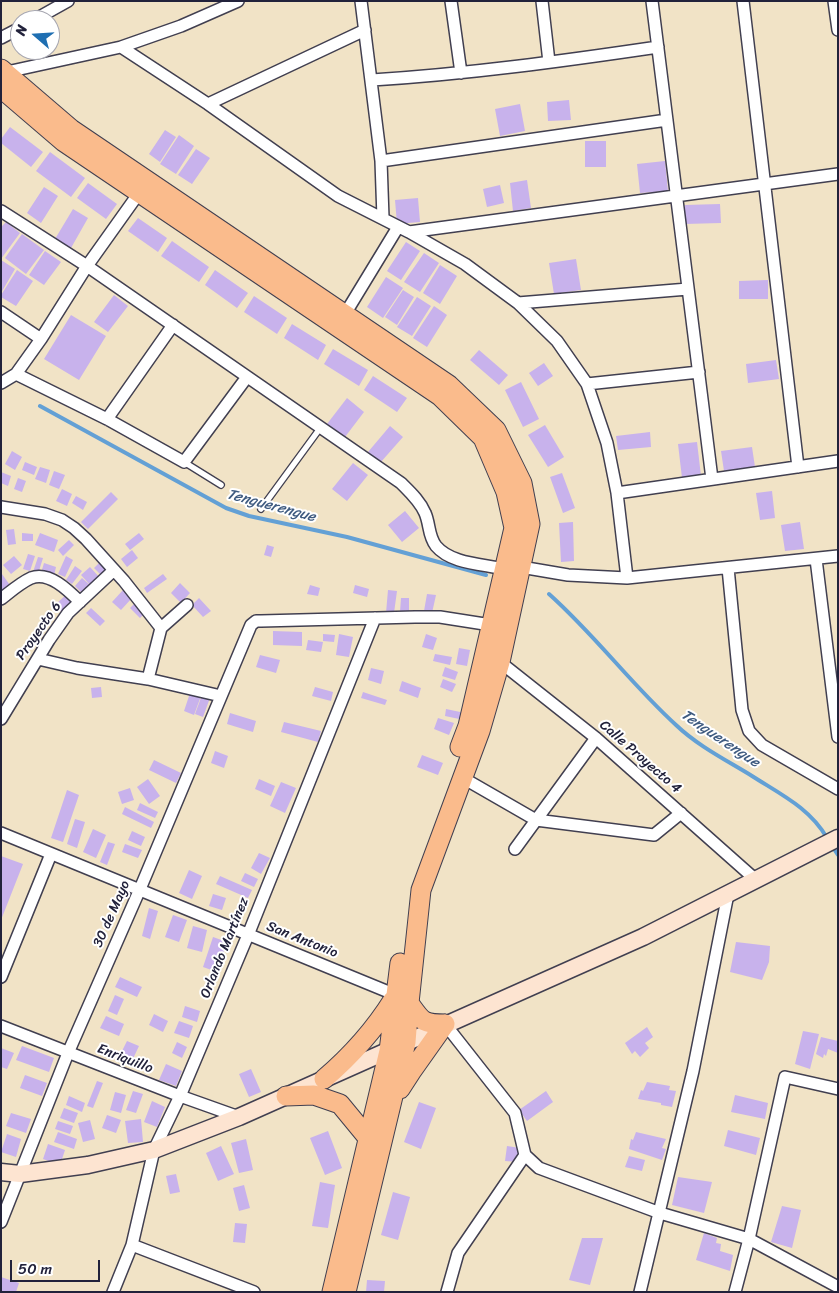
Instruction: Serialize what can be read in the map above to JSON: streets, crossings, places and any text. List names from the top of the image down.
{
  "streets": {
    "street": [
      "Proyecto 6",
      "Calle Proyecto 4",
      "30 de Mayo",
      "San Antonio",
      "Orlando Martínez",
      "Enriquillo"
    ]
  },
  "crossings": [
    ["30 de Mayo", "San Antonio"],
    ["30 de Mayo", "Orlando Martínez"],
    ["30 de Mayo", "Enriquillo"],
    ["San Antonio", "Orlando Martínez"],
    ["Orlando Martínez", "Enriquillo"]
  ],
  "water": ["Tenguerengue"],
  "scale_bar": "50 m",
  "north": "left"
}
